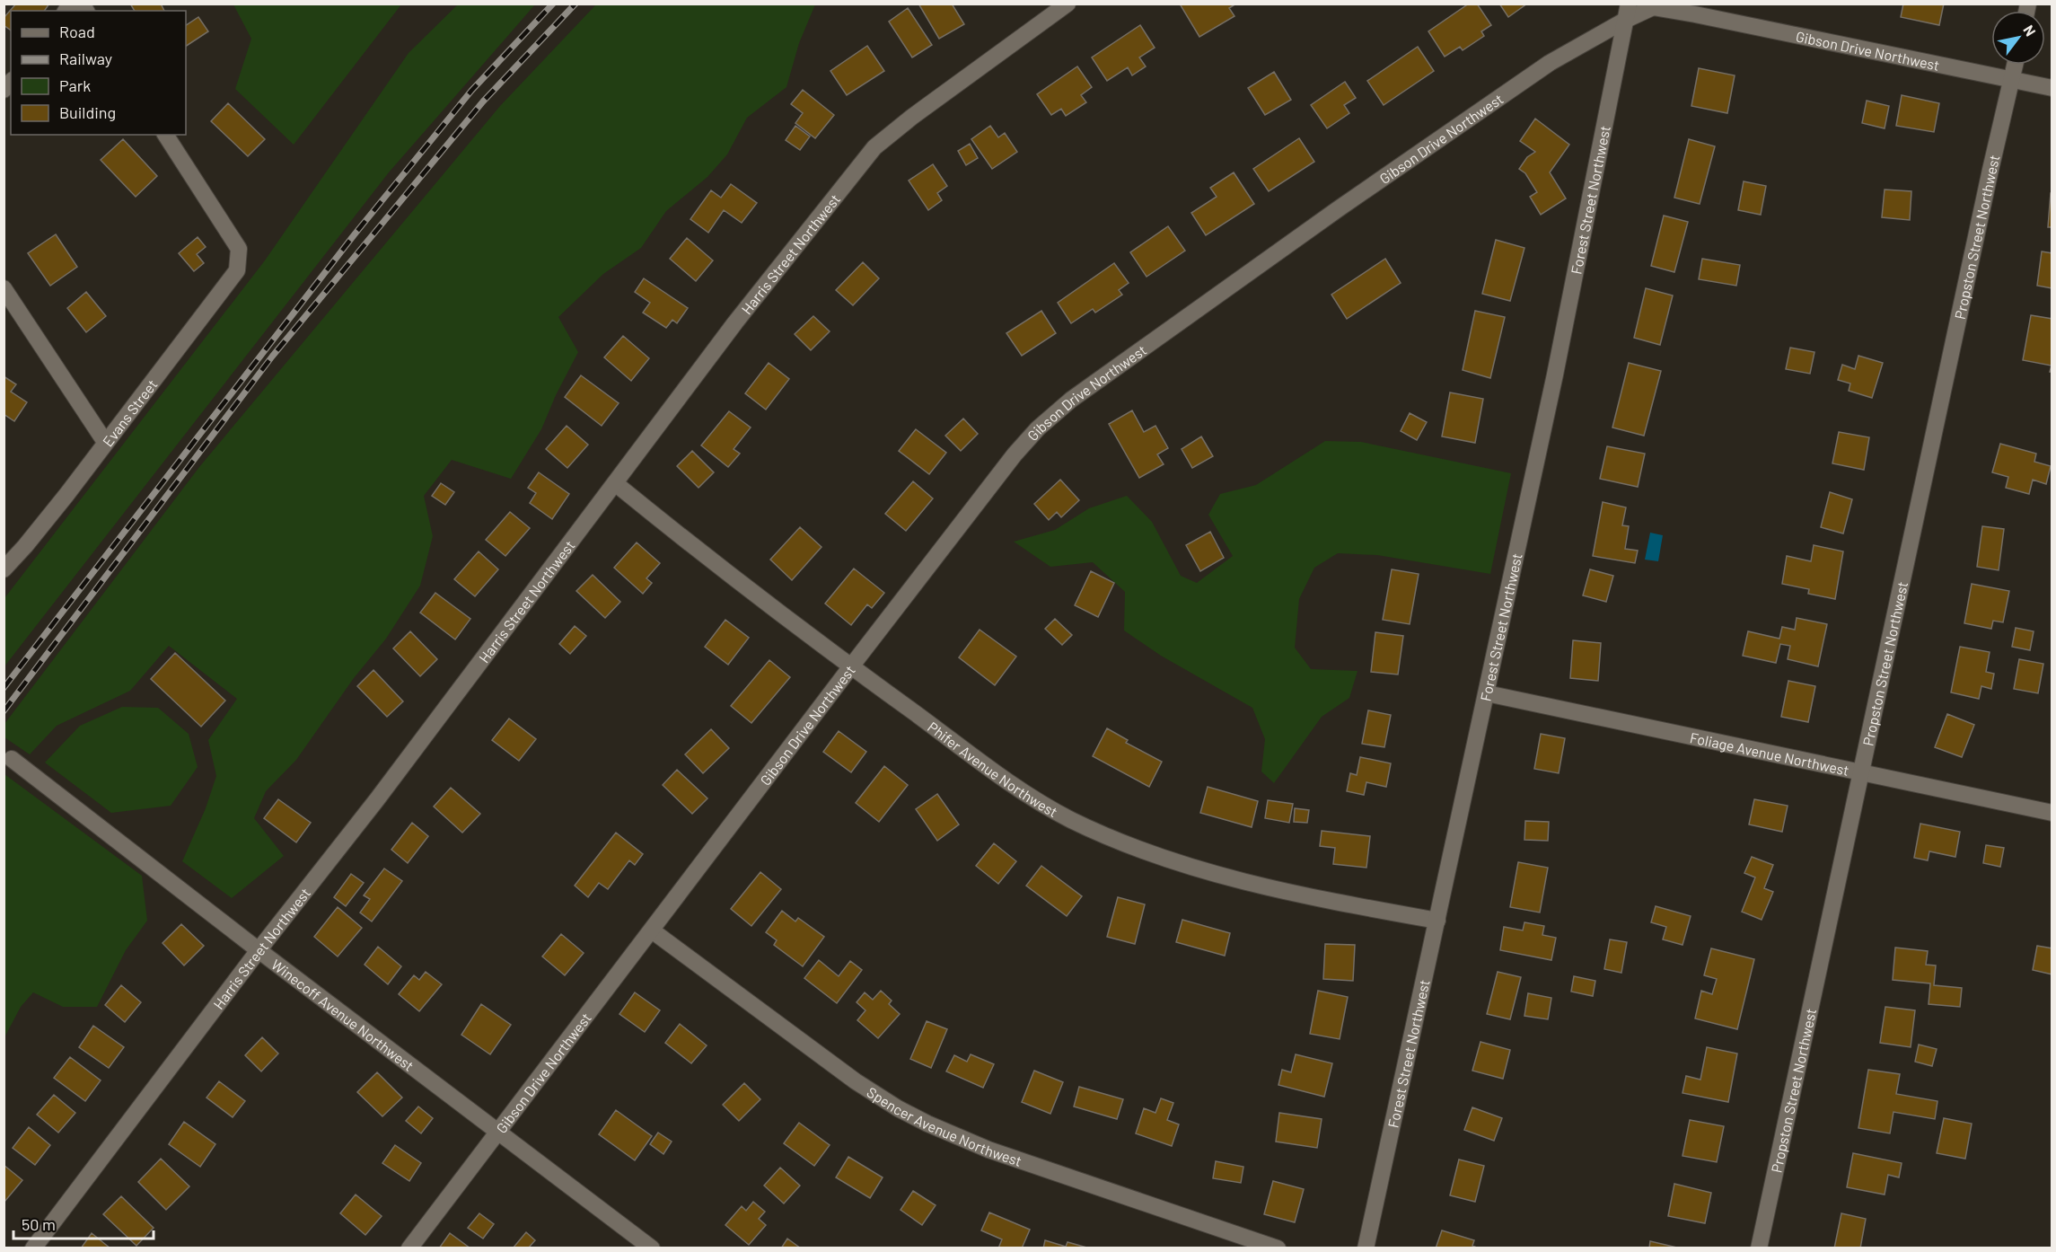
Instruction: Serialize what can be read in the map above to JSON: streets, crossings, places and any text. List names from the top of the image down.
{
  "streets": {
    "street": [
      "Gibson Drive Northwest",
      "Forest Street Northwest",
      "Propston Street Northwest",
      "Harris Street Northwest",
      "Evans Street",
      "Foliage Avenue Northwest",
      "Phifer Avenue Northwest",
      "Winecoff Avenue Northwest",
      "Spencer Avenue Northwest"
    ]
  },
  "crossings": [
    ["Gibson Drive Northwest", "Forest Street Northwest"],
    ["Gibson Drive Northwest", "Propston Street Northwest"],
    ["Gibson Drive Northwest", "Phifer Avenue Northwest"],
    ["Gibson Drive Northwest", "Winecoff Avenue Northwest"],
    ["Gibson Drive Northwest", "Spencer Avenue Northwest"],
    ["Forest Street Northwest", "Foliage Avenue Northwest"],
    ["Forest Street Northwest", "Phifer Avenue Northwest"],
    ["Propston Street Northwest", "Foliage Avenue Northwest"],
    ["Harris Street Northwest", "Phifer Avenue Northwest"],
    ["Harris Street Northwest", "Winecoff Avenue Northwest"]
  ],
  "legend": [
    "Road",
    "Railway",
    "Park",
    "Building"
  ],
  "scale_bar": "50 m",
  "north": "top right"
}
